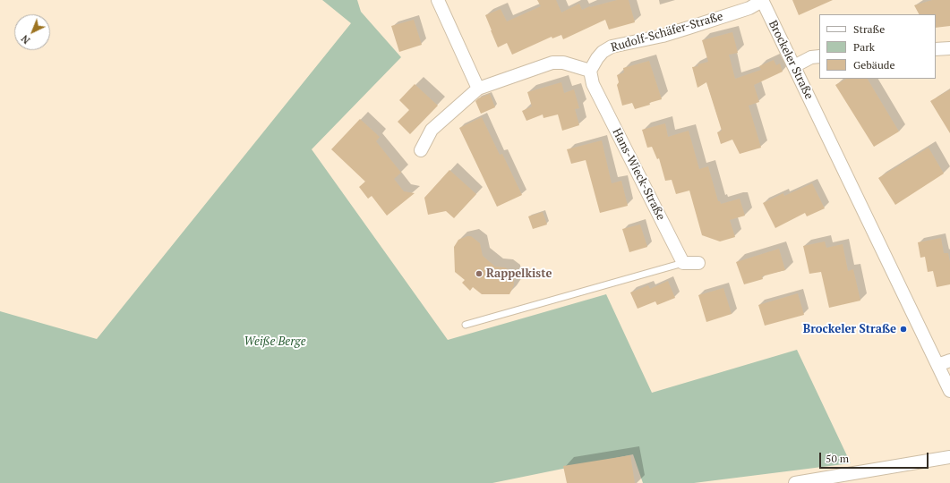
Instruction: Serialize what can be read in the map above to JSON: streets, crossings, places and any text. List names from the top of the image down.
{
  "streets": {
    "street": ["Rudolf-Schäfer-Straße", "Brockeler Straße", "Hans-Wieck-Straße"]
  },
  "crossings": [
    ["Rudolf-Schäfer-Straße", "Brockeler Straße"],
    ["Rudolf-Schäfer-Straße", "Hans-Wieck-Straße"]
  ],
  "parks": ["Weiße Berge"],
  "places": ["Rappelkiste", "Brockeler Straße"],
  "legend": ["Straße", "Park", "Gebäude"],
  "scale_bar": "50 m",
  "north": "bottom left"
}
